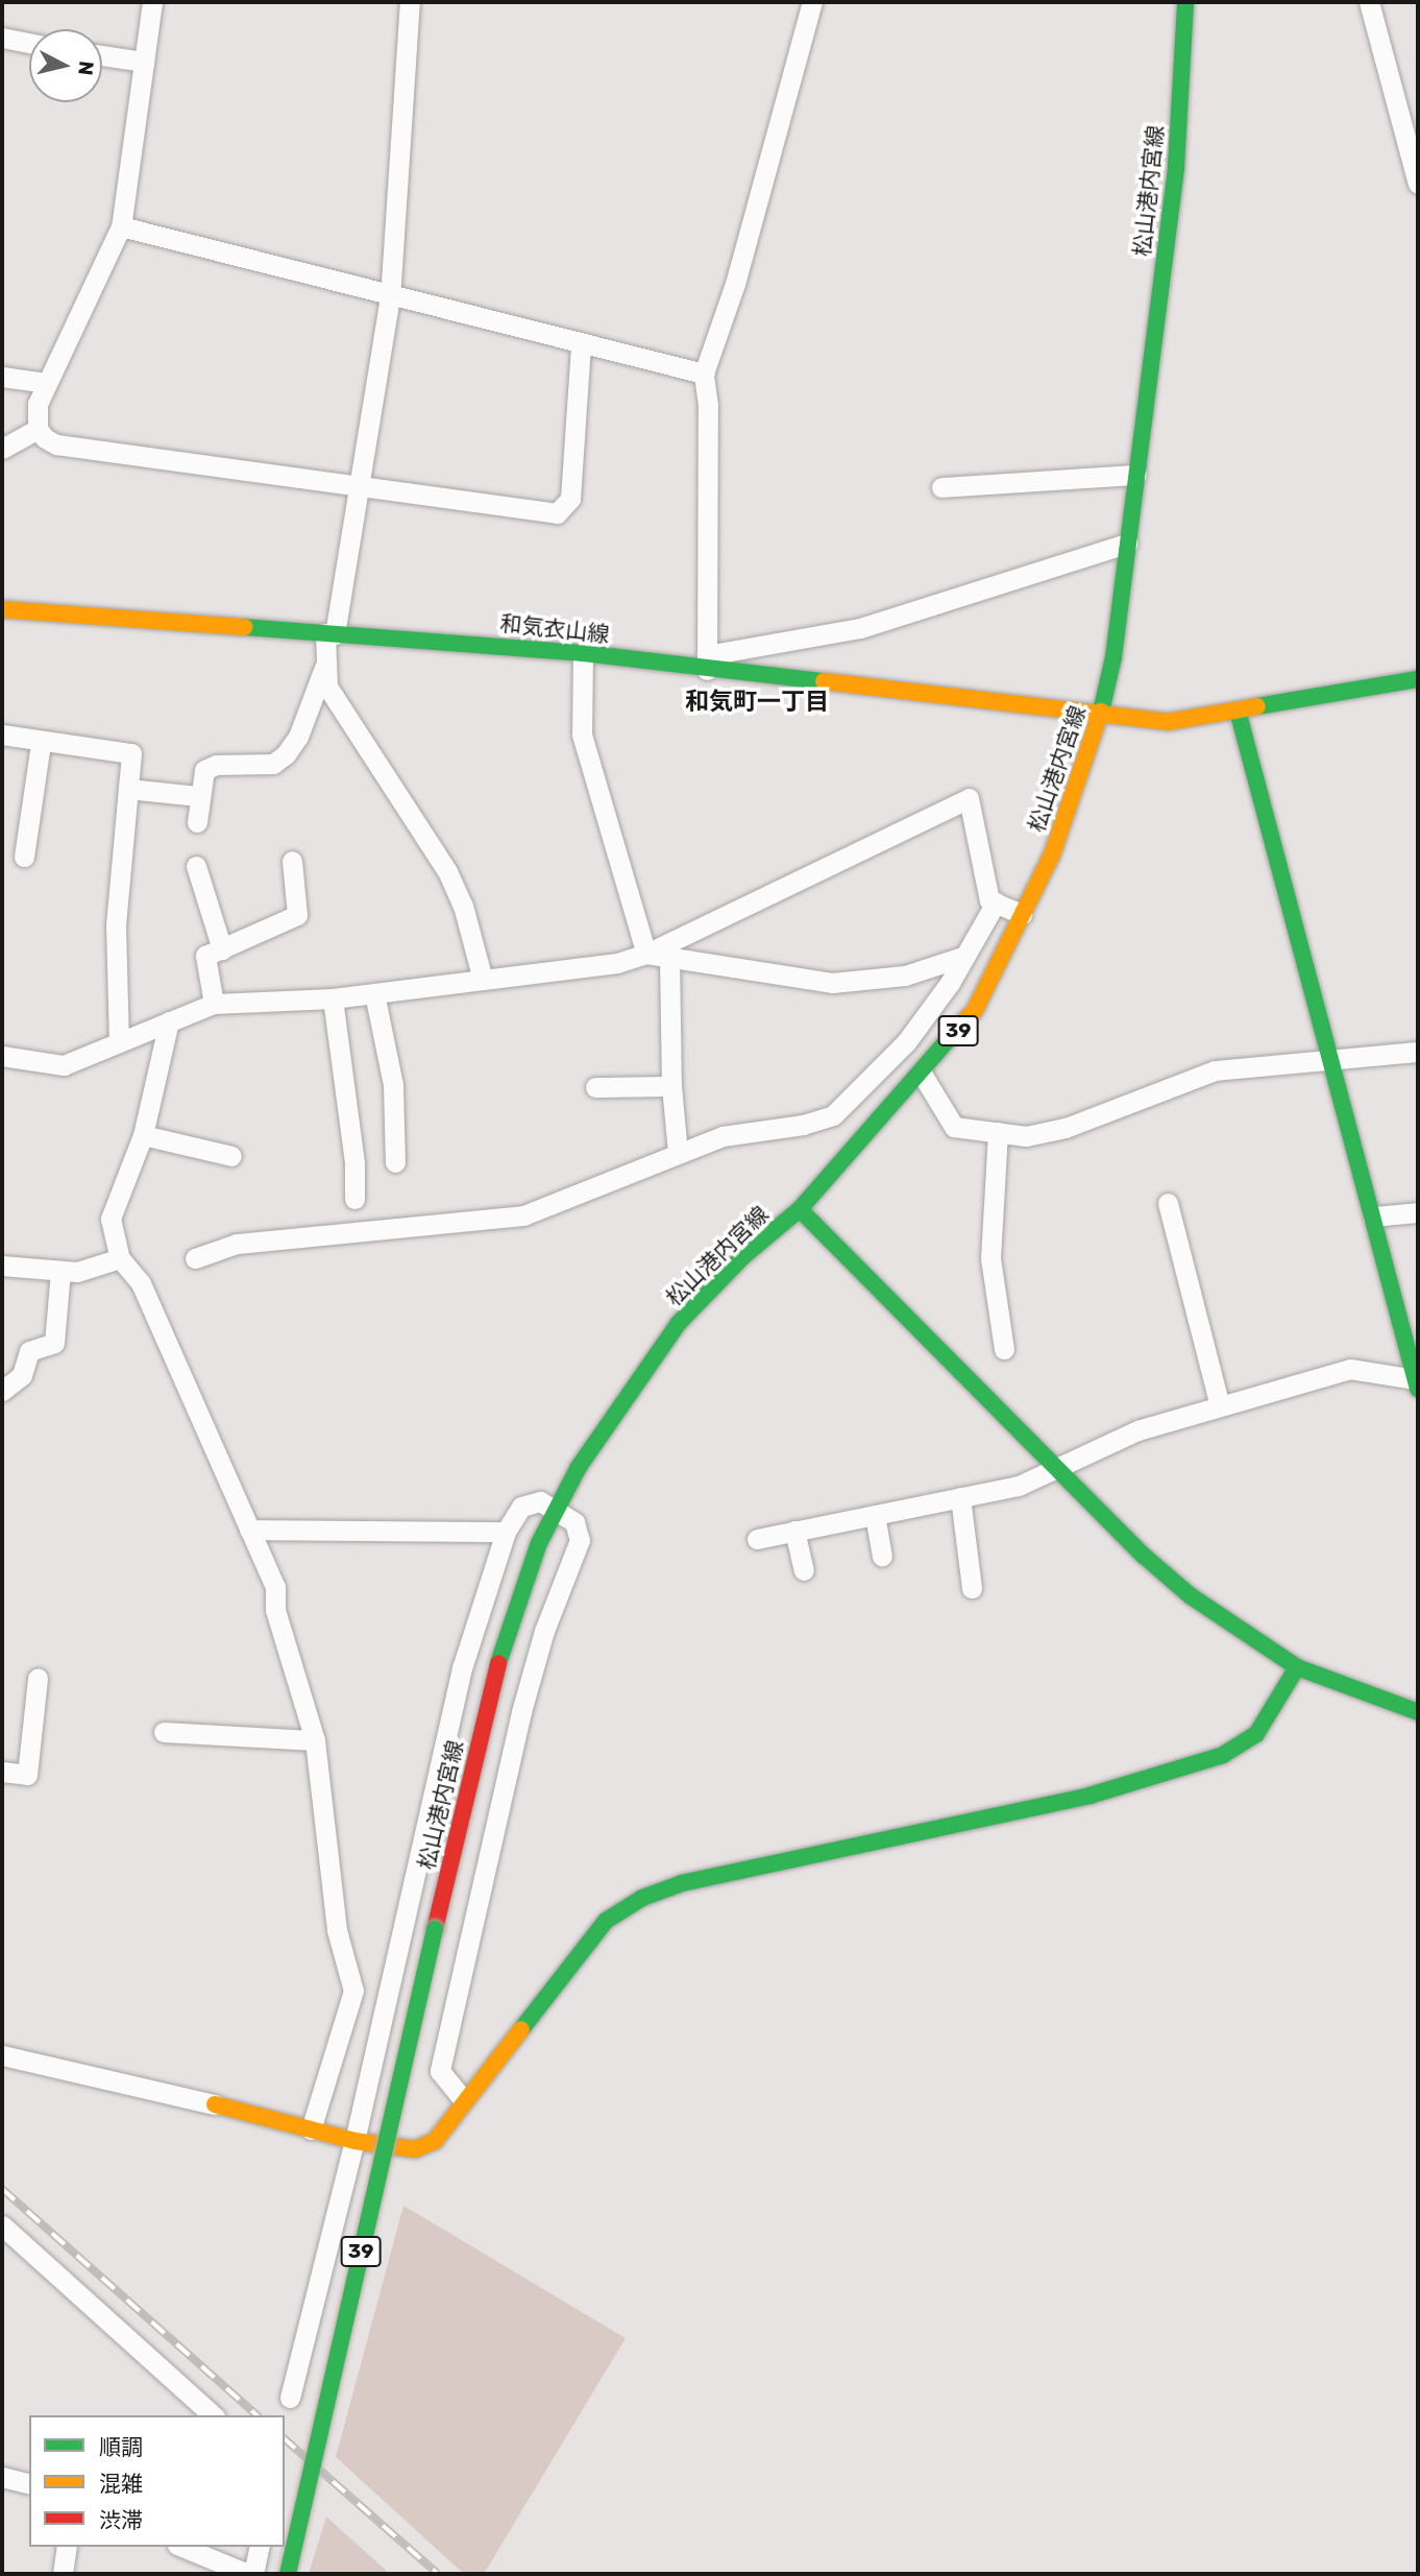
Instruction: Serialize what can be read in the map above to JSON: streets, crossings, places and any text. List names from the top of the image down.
{
  "streets": {
    "main road": ["松山港内宮線", "和気衣山線", "39"]
  },
  "crossings": [
    ["松山港内宮線", "和気衣山線"]
  ],
  "districts": ["和気町一丁目"],
  "legend": ["順調", "混雑", "渋滞"],
  "north": "right"
}
